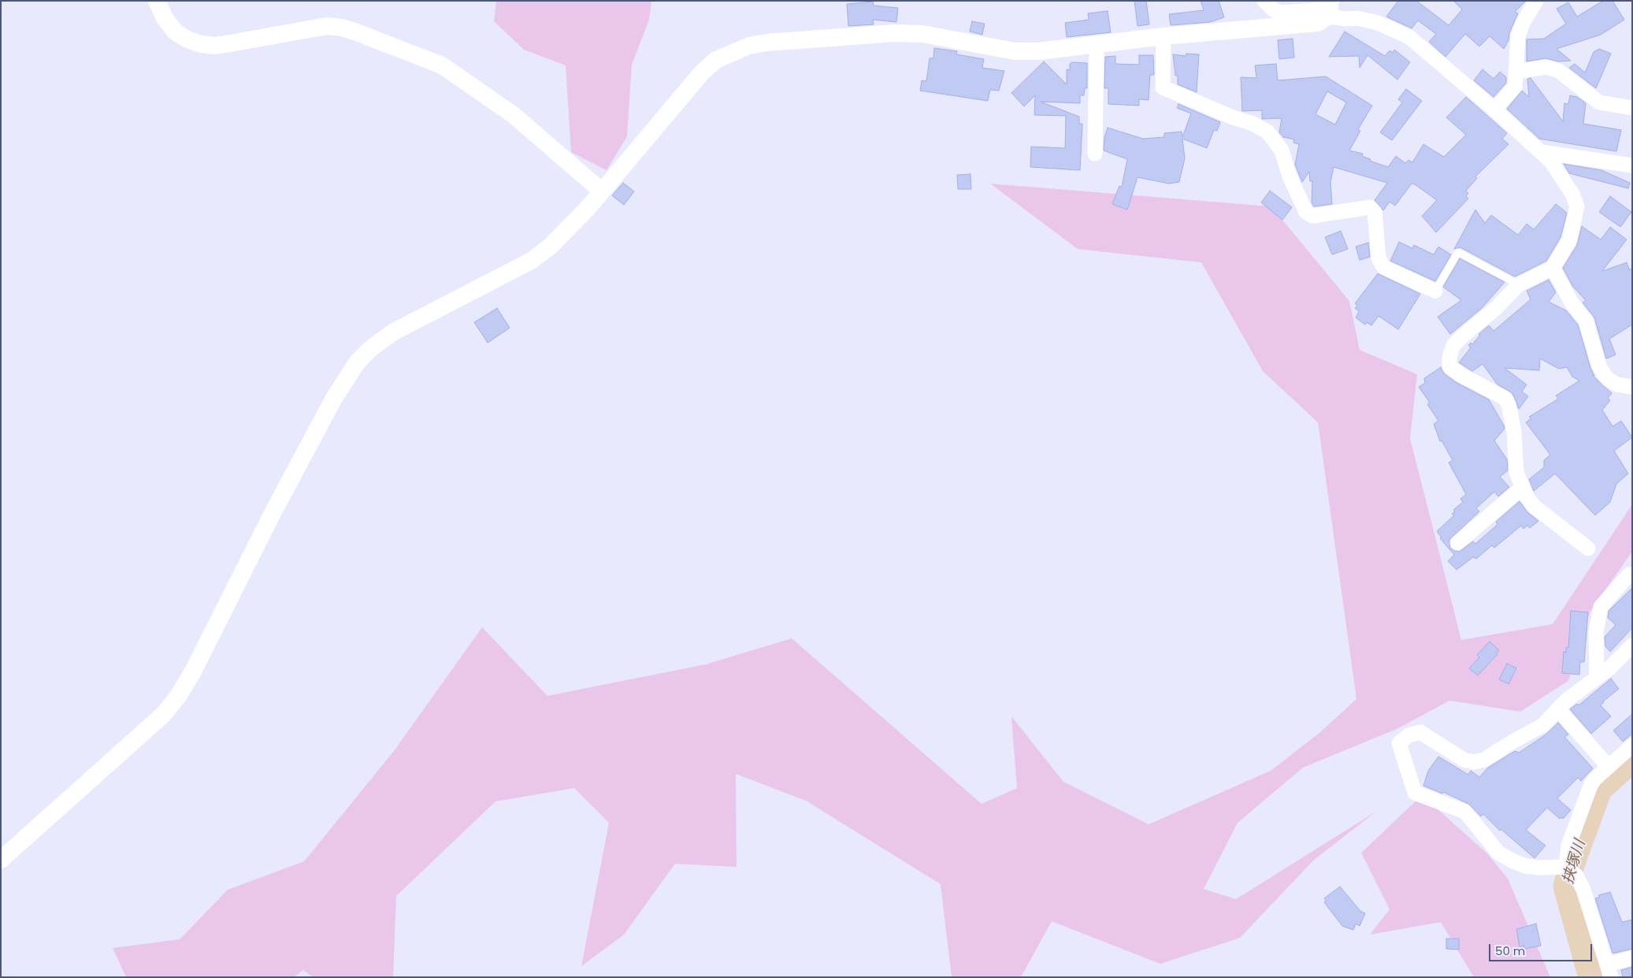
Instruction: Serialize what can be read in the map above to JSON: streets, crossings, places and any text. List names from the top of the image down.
{
  "water": ["挟塚川"],
  "scale_bar": "50 m"
}
